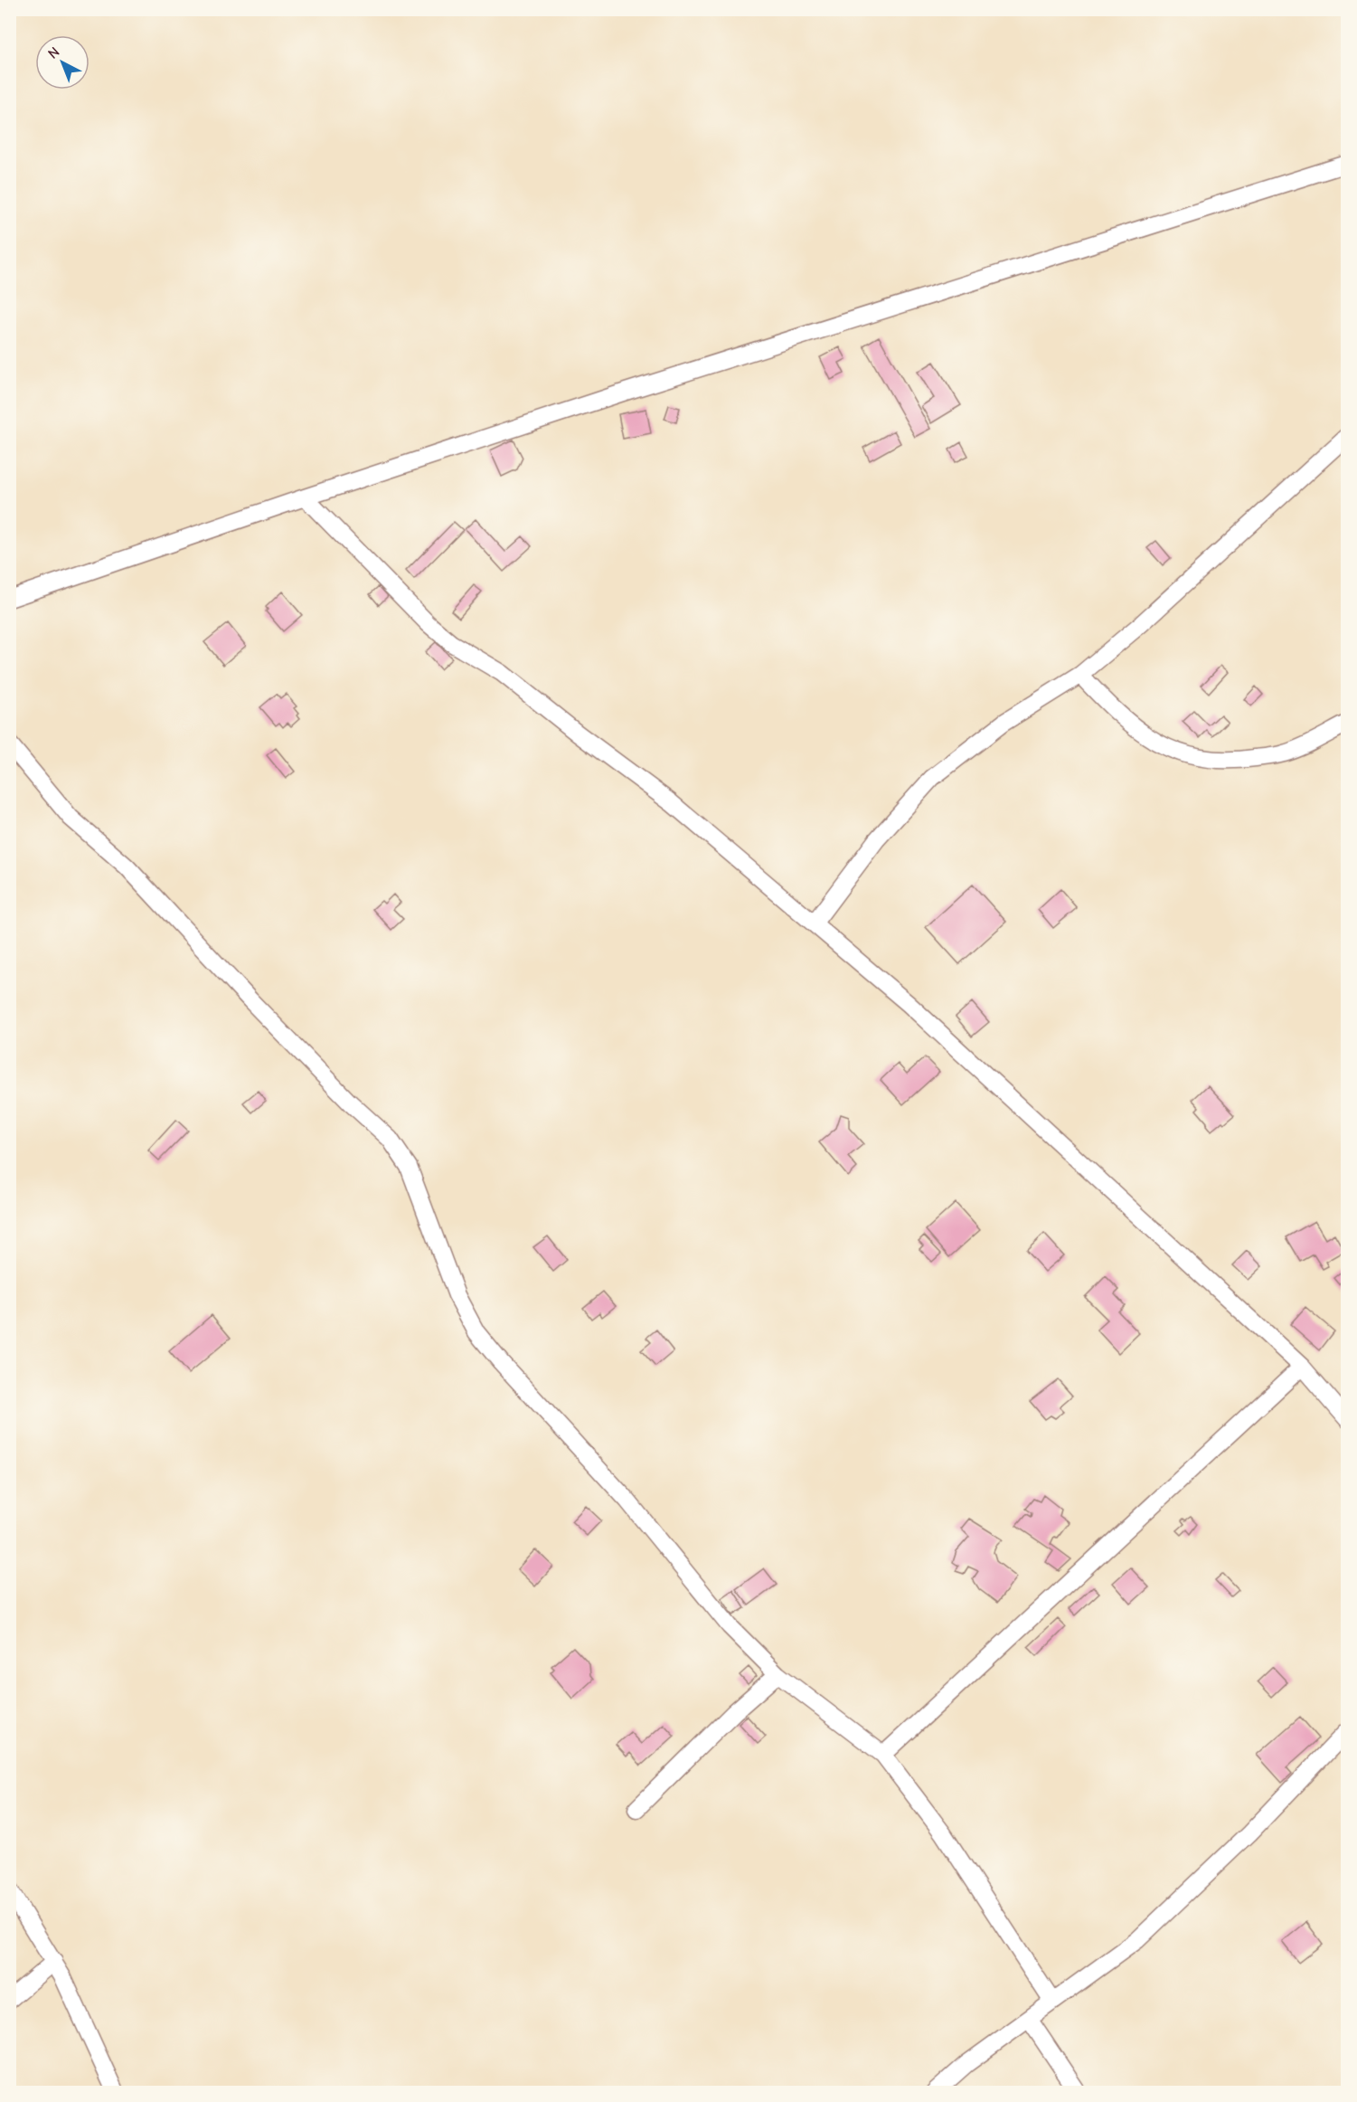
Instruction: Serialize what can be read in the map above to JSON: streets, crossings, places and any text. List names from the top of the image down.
{
  "north": "top left"
}
